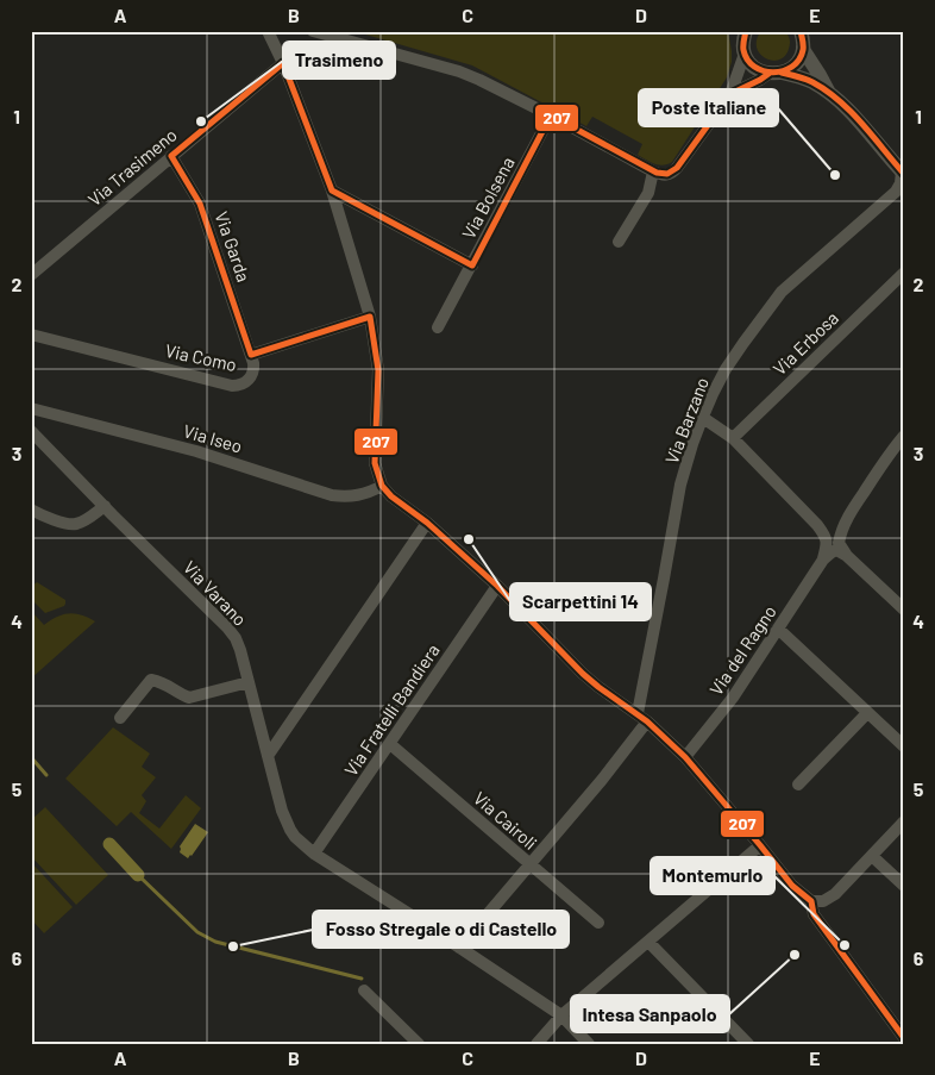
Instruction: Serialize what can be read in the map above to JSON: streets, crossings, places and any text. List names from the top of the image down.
{
  "streets": {
    "street": [
      "Via Trasimeno",
      "Via Bolsena",
      "Via Garda",
      "Via Erbosa",
      "Via Como",
      "Via Barzano",
      "Via Iseo",
      "Via Varano",
      "Via del Ragno",
      "Via Fratelli Bandiera",
      "Via Cairoli"
    ]
  },
  "crossings": [
    ["Via Trasimeno", "Via Garda"],
    ["Via Garda", "Via Como"],
    ["Via Varano", "Via Fratelli Bandiera"],
    ["Via Fratelli Bandiera", "Via Cairoli"]
  ],
  "places": [
    "Trasimeno",
    "Poste Italiane",
    "Scarpettini 14",
    "Montemurlo",
    "Fosso Stregale o di Castello",
    "Intesa Sanpaolo"
  ],
  "lines": ["transit line 207"],
  "grid": {
    "columns": [
      "A",
      "B",
      "C",
      "D",
      "E"
    ],
    "rows": [
      "1",
      "2",
      "3",
      "4",
      "5",
      "6"
    ]
  }
}
